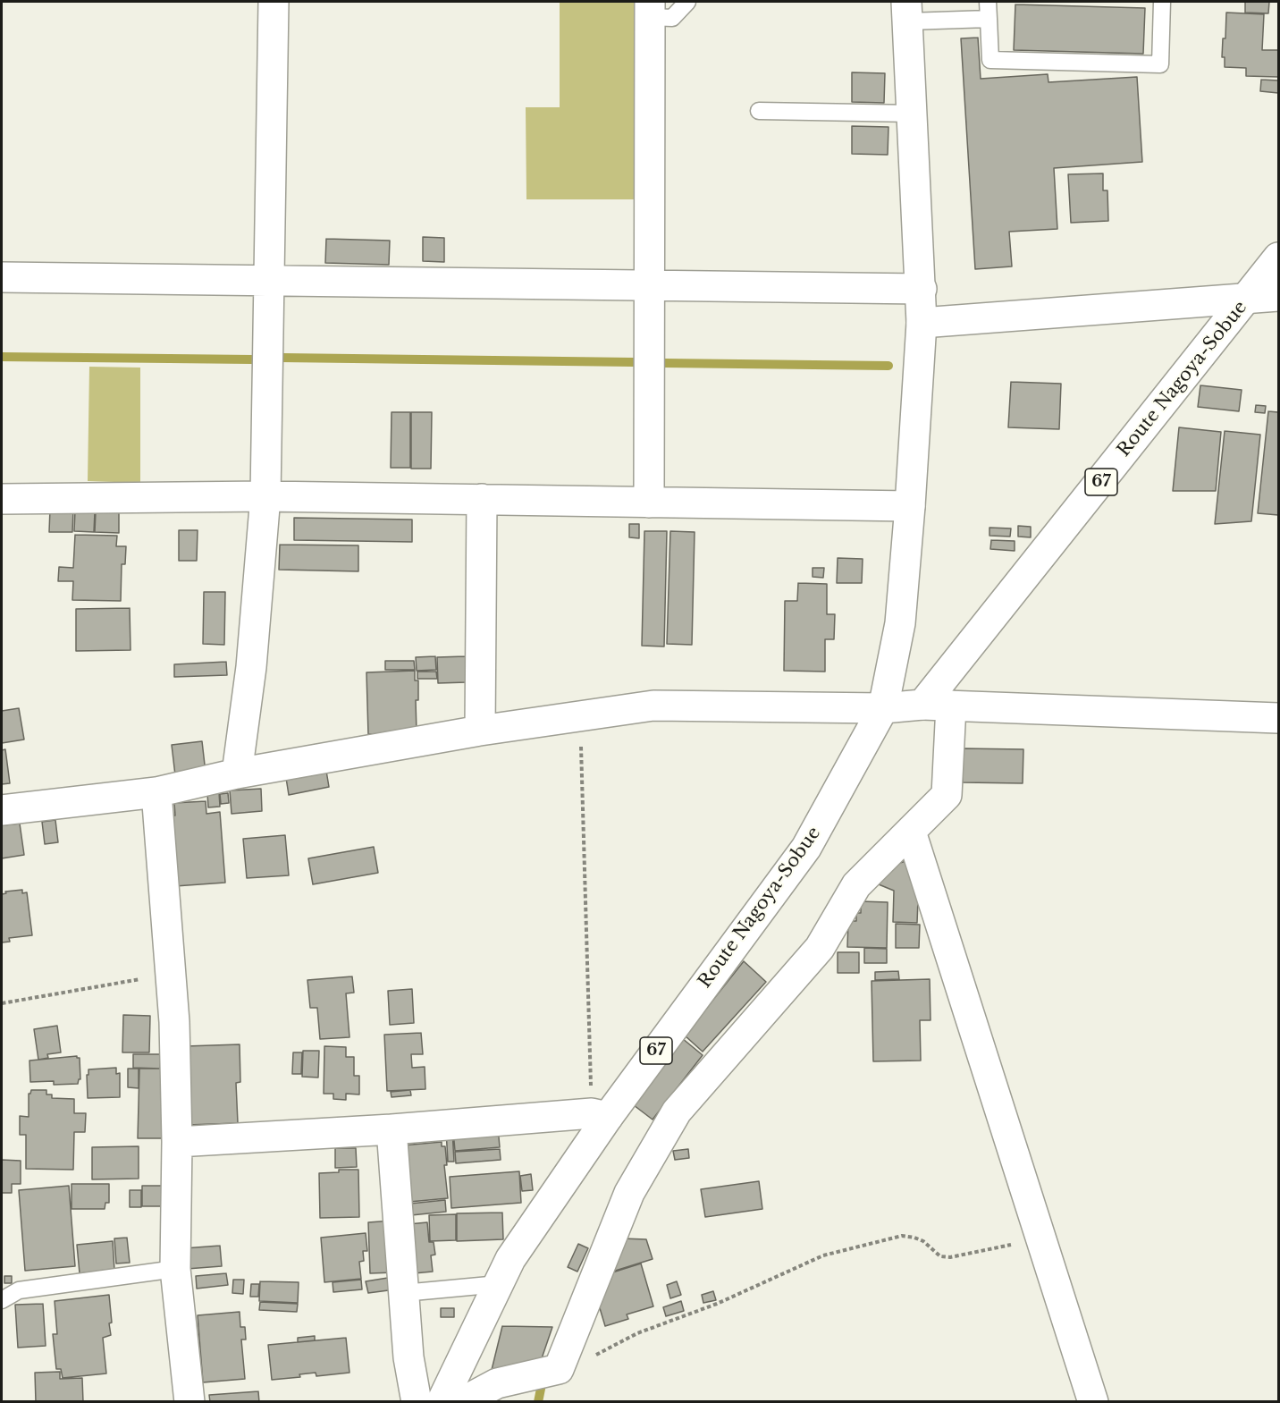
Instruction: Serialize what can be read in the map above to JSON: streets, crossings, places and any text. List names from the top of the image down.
{
  "streets": {
    "street": ["Route Nagoya-Sobue", "67"]
  }
}
